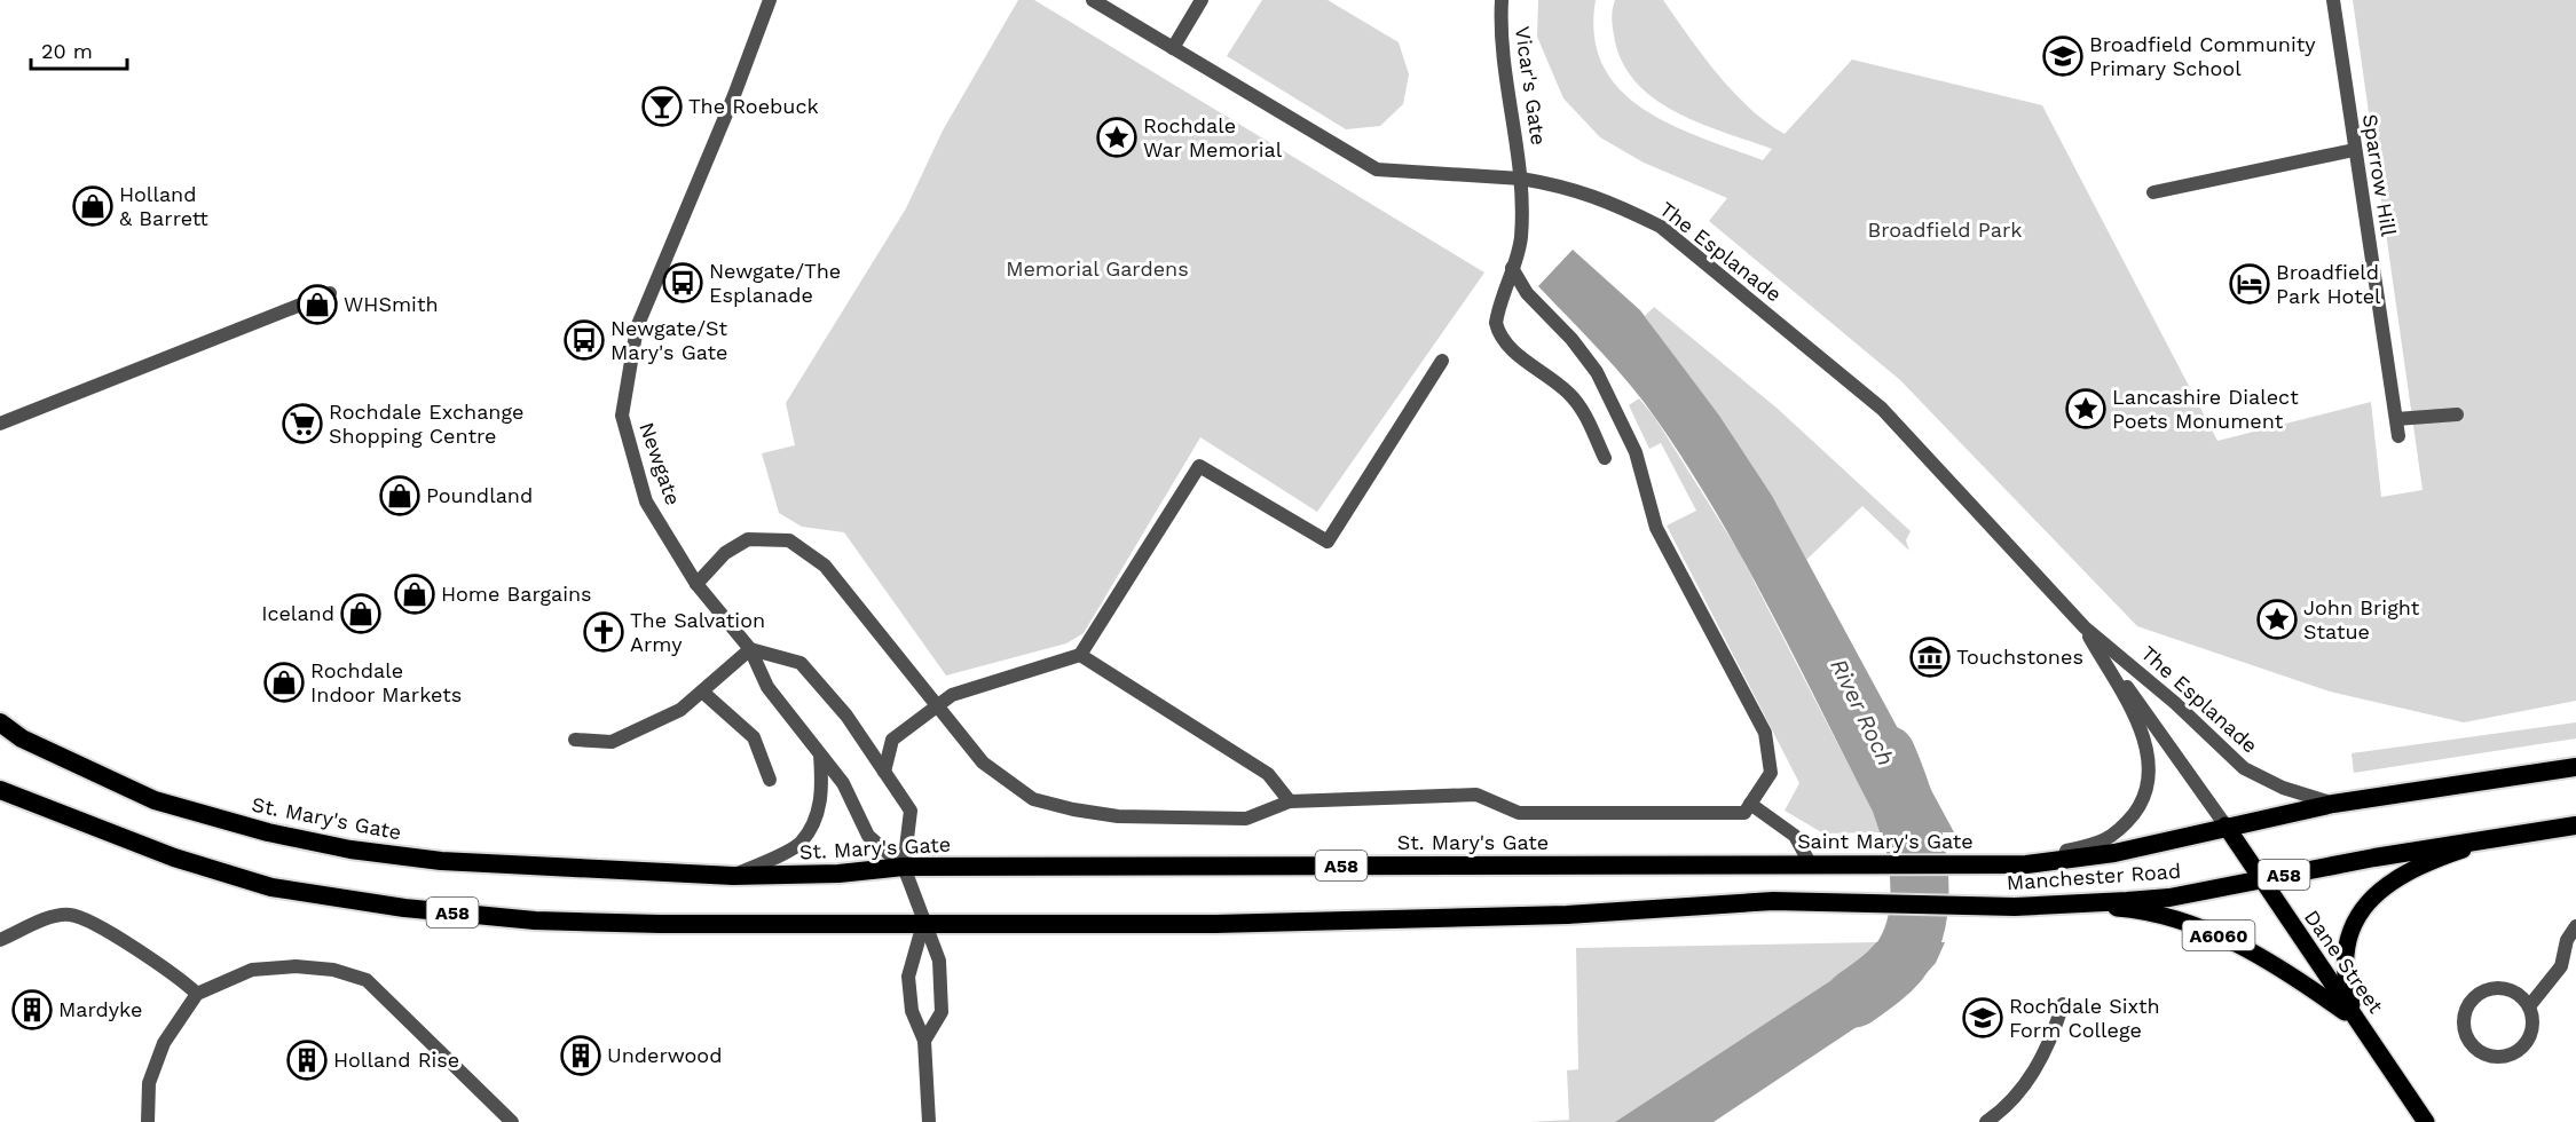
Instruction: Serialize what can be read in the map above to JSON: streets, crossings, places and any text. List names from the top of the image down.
{
  "streets": {
    "highway": [
      "St. Mary's Gate",
      "Saint Mary's Gate",
      "A58",
      "Manchester Road"
    ],
    "main road": ["A6060", "Dane Street"],
    "street": [
      "Vicar's Gate",
      "Sparrow Hill",
      "The Esplanade",
      "Newgate"
    ]
  },
  "crossings": [
    ["Vicar's Gate", "The Esplanade"],
    ["The Esplanade", "Manchester Road"],
    ["The Esplanade", "Dane Street"],
    ["Newgate", "St. Mary's Gate"],
    ["St. Mary's Gate", "Saint Mary's Gate"],
    ["Saint Mary's Gate", "Manchester Road"],
    ["A58", "Manchester Road"],
    ["Manchester Road", "A6060"],
    ["Manchester Road", "Dane Street"],
    ["A6060", "Dane Street"]
  ],
  "water": ["River Roch"],
  "parks": ["Broadfield Park", "Memorial Gardens"],
  "places": {
    "school or university": ["Broadfield Community Primary School", "Rochdale Sixth Form College"],
    "bar": ["The Roebuck"],
    "place": ["Rochdale War Memorial", "Lancashire Dialect Poets Monument", "John Bright Statue"],
    "shop": [
      "Holland & Barrett",
      "WHSmith",
      "Poundland",
      "Home Bargains",
      "Iceland",
      "Rochdale Indoor Markets"
    ],
    "bus stop": ["Newgate/The Esplanade", "Newgate/St Mary's Gate"],
    "hotel": ["Broadfield Park Hotel"],
    "supermarket": ["Rochdale Exchange Shopping Centre"],
    "church": ["The Salvation Army"],
    "museum": ["Touchstones"],
    "building": ["Mardyke", "Underwood", "Holland Rise"]
  },
  "scale_bar": "20 m"
}
